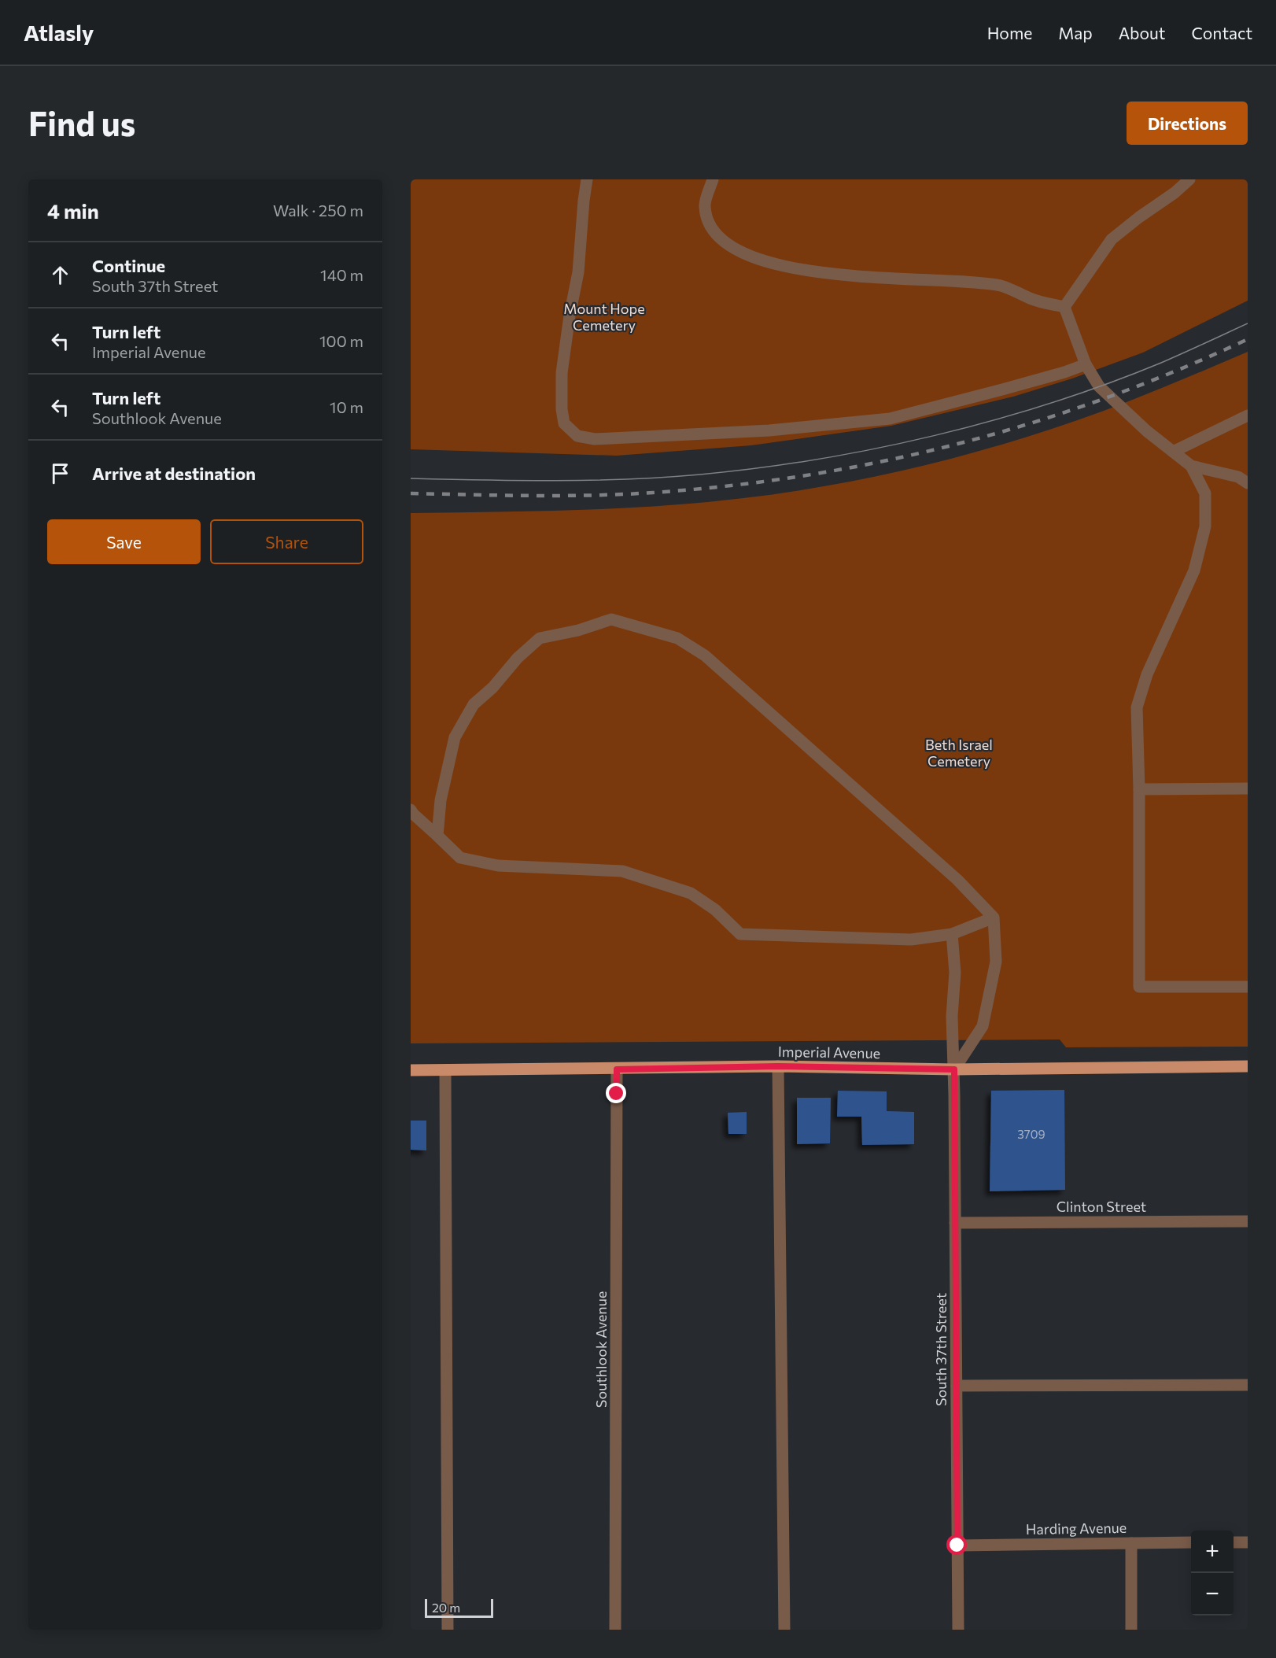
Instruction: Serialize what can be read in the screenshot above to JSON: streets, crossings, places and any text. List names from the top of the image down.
{
  "streets": {
    "main road": ["Imperial Avenue"],
    "street": [
      "Clinton Street",
      "Southlook Avenue",
      "South 37th Street",
      "Harding Avenue"
    ]
  },
  "crossings": [
    ["Imperial Avenue", "Southlook Avenue"],
    ["Imperial Avenue", "South 37th Street"],
    ["Clinton Street", "South 37th Street"],
    ["South 37th Street", "Harding Avenue"]
  ],
  "parks": ["Mount Hope Cemetery", "Beth Israel Cemetery"],
  "house_numbers": ["3709"],
  "scale_bar": "20 m",
  "page": {
    "header": "Atlasly",
    "nav": [
      "Home",
      "Map",
      "About",
      "Contact"
    ],
    "buttons": [
      "Directions",
      ["Save", "Share"]
    ],
    "title": "Find us",
    "heading": ["4 min", "Walk · 250 m"],
    "list": [
      ["Continue", "South 37th Street", "140 m"],
      ["Turn left", "Imperial Avenue", "100 m"],
      ["Turn left", "Southlook Avenue", "10 m"],
      "Arrive at destination"
    ],
    "map_buttons": ["+", "−"],
    "scale": "20 m"
  }
}
